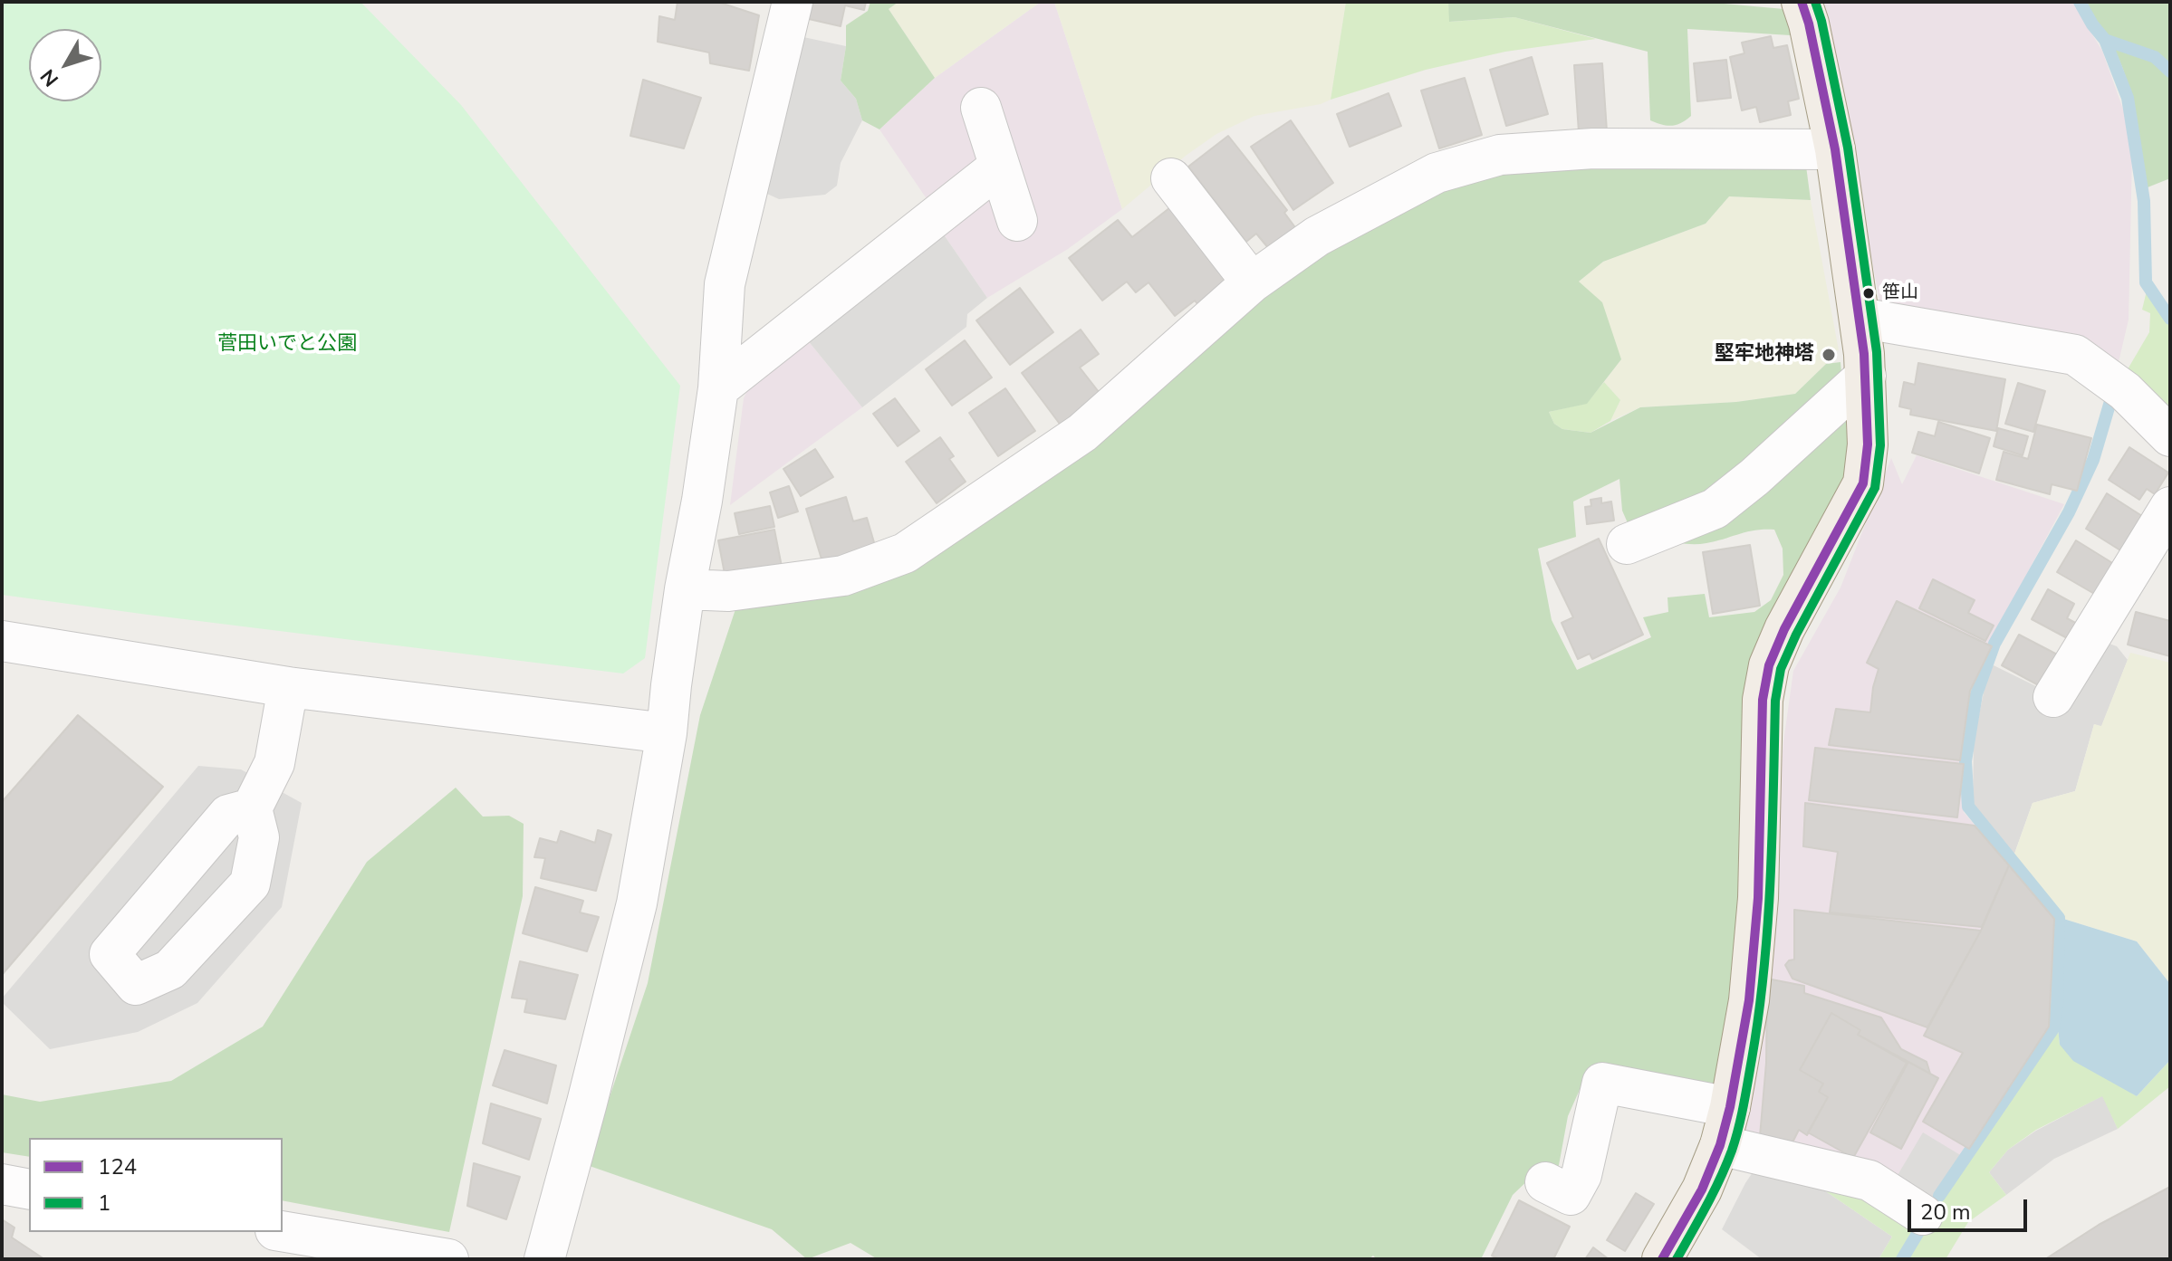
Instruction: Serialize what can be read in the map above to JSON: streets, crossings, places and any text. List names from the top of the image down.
{
  "parks": ["菅田いでと公園"],
  "places": ["笹山", "堅牢地神塔"],
  "lines": ["transit line 124", "transit line 1"],
  "legend": ["124", "1"],
  "scale_bar": "20 m",
  "north": "bottom left"
}
